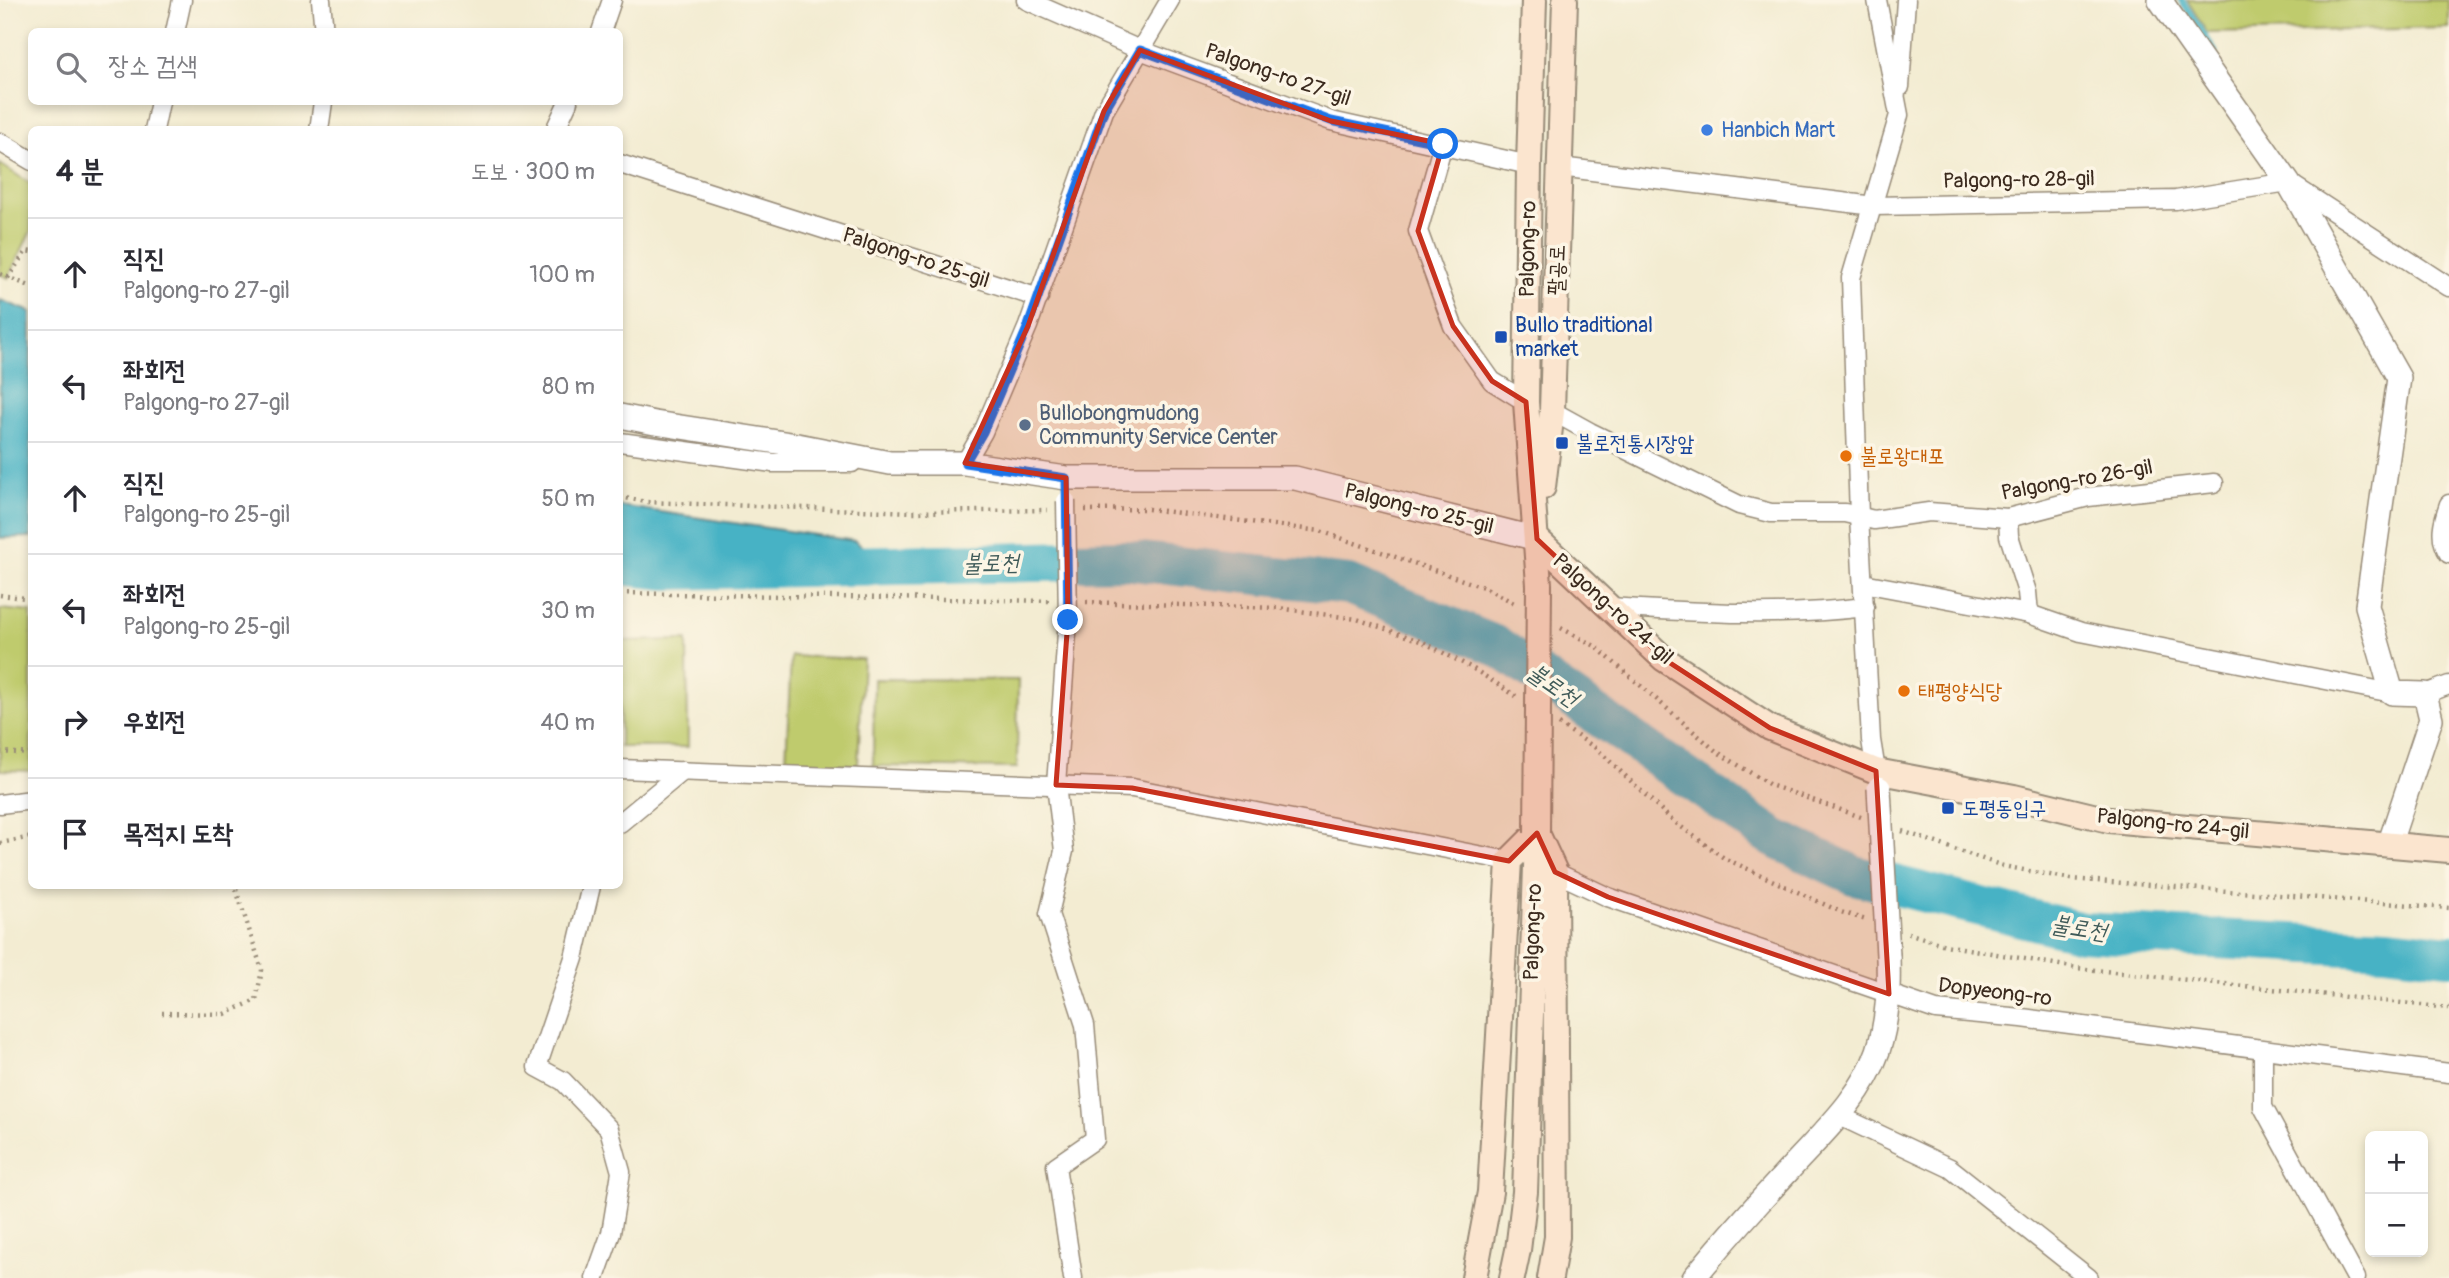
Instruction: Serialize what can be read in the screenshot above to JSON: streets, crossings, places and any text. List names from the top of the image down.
{
  "streets": {
    "main road": ["Palgong-ro", "팔공로", "Palgong-ro 24-gil"],
    "street": [
      "Palgong-ro 27-gil",
      "Palgong-ro 28-gil",
      "Palgong-ro 25-gil",
      "Palgong-ro 26-gil",
      "Dopyeong-ro"
    ]
  },
  "crossings": [
    ["Palgong-ro 27-gil", "Palgong-ro"],
    ["Palgong-ro 28-gil", "팔공로"],
    ["Palgong-ro", "Palgong-ro 25-gil"],
    ["Palgong-ro", "팔공로"],
    ["Palgong-ro", "Palgong-ro 24-gil"],
    ["Palgong-ro 25-gil", "팔공로"],
    ["Palgong-ro 25-gil", "Palgong-ro 24-gil"],
    ["팔공로", "Palgong-ro 26-gil"],
    ["팔공로", "Palgong-ro 24-gil"]
  ],
  "water": ["불로천"],
  "places": {
    "other": [
      "Hanbich Mart",
      "Bullobongmudong Community Service Center",
      "불로왕대포",
      "태평양식당"
    ],
    "transit": ["Bullo traditional market", "불로전통시장앞", "도평동입구"]
  },
  "page": {
    "search": "장소 검색",
    "heading": ["4 분", "도보 · 300 m"],
    "list": [
      ["직진", "Palgong-ro 27-gil", "100 m"],
      ["좌회전", "Palgong-ro 27-gil", "80 m"],
      ["직진", "Palgong-ro 25-gil", "50 m"],
      ["좌회전", "Palgong-ro 25-gil", "30 m"],
      ["우회전", "40 m"],
      "목적지 도착"
    ],
    "map_buttons": ["+", "−"]
  }
}
